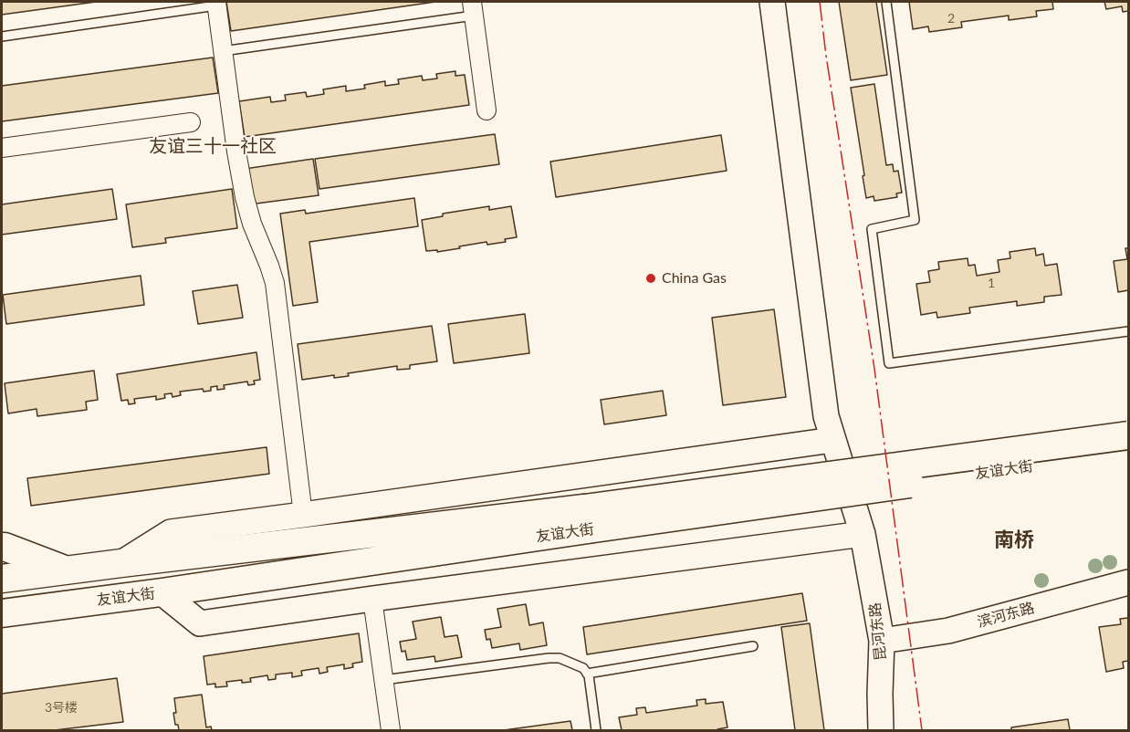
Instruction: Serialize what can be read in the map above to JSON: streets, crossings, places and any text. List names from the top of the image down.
{
  "streets": {
    "main road": ["友谊大街"],
    "street": ["滨河东路", "昆河东路"]
  },
  "crossings": [
    ["滨河东路", "昆河东路"]
  ],
  "districts": ["友谊三十一社区", "南桥"],
  "places": ["China Gas"],
  "house_numbers": ["2", "1", "3号楼"]
}
